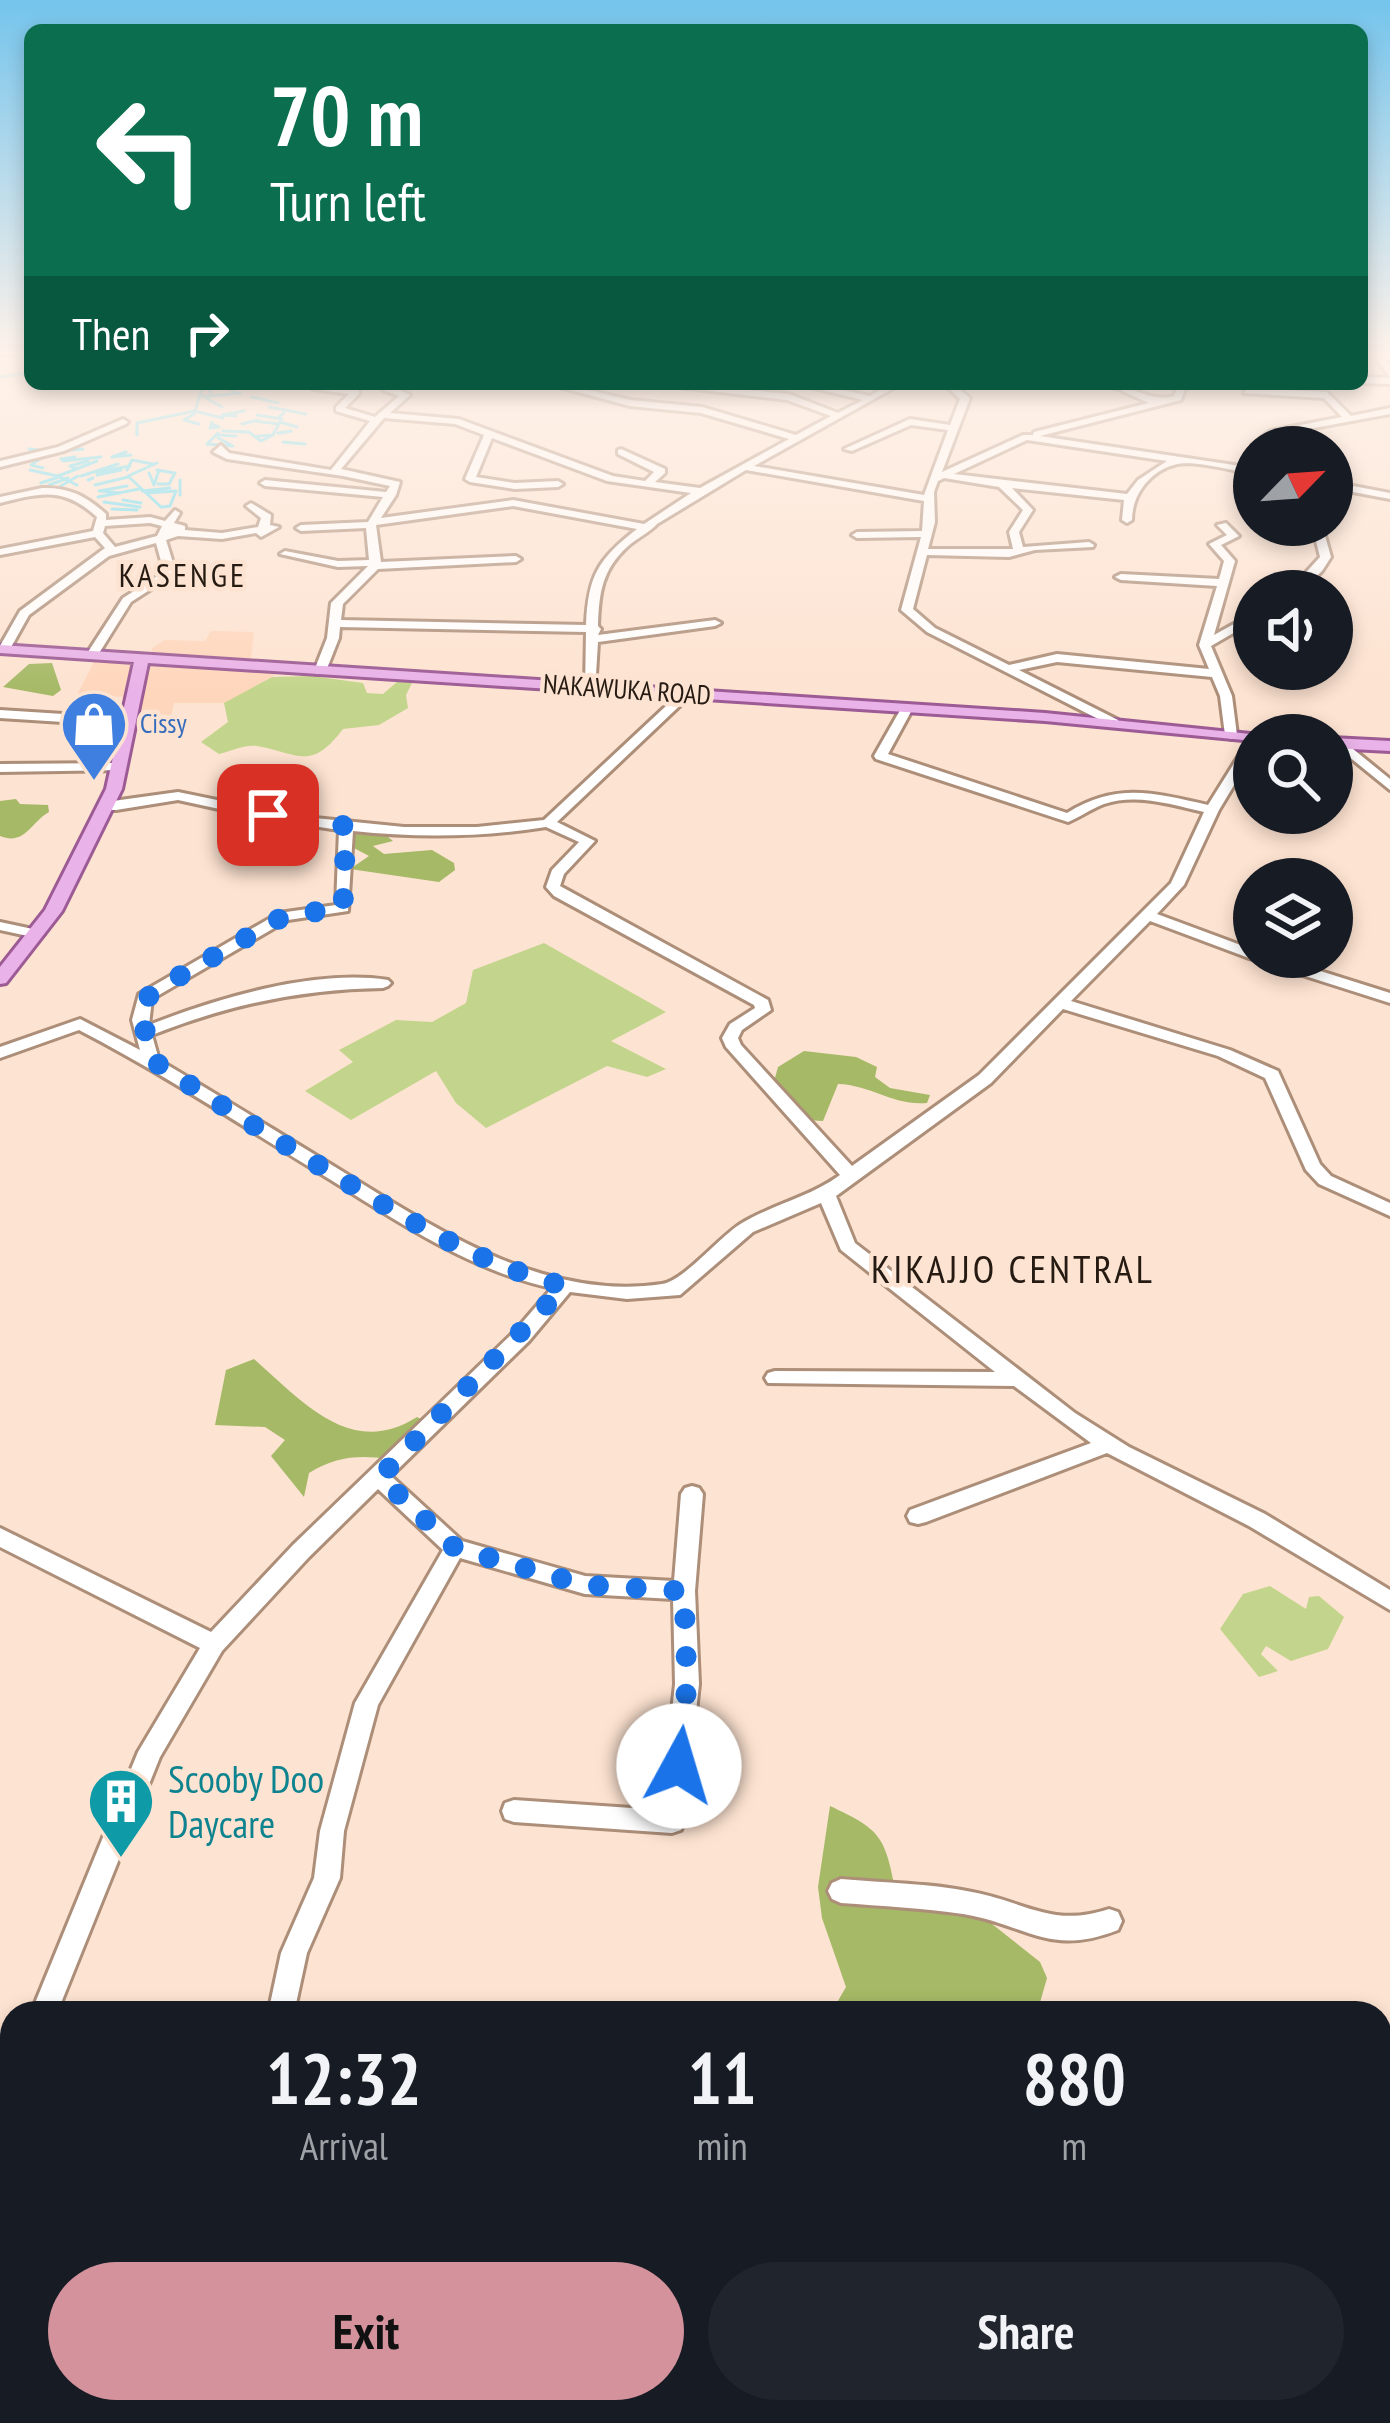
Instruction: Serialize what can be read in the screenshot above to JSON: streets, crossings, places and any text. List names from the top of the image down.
{
  "streets": {
    "main road": ["NAKAWUKA ROAD"]
  },
  "districts": ["KASENGE", "KIKAJJO CENTRAL"],
  "places": {
    "shop": ["Cissy"],
    "building": ["Scooby Doo Daycare"]
  },
  "north": "top right",
  "page": {
    "turn": ["70 m", "Turn left"],
    "then": "Then",
    "eta": [
      "12:32",
      "Arrival",
      "11",
      "min",
      "880",
      "m"
    ],
    "buttons": ["Exit", "Share"]
  }
}
